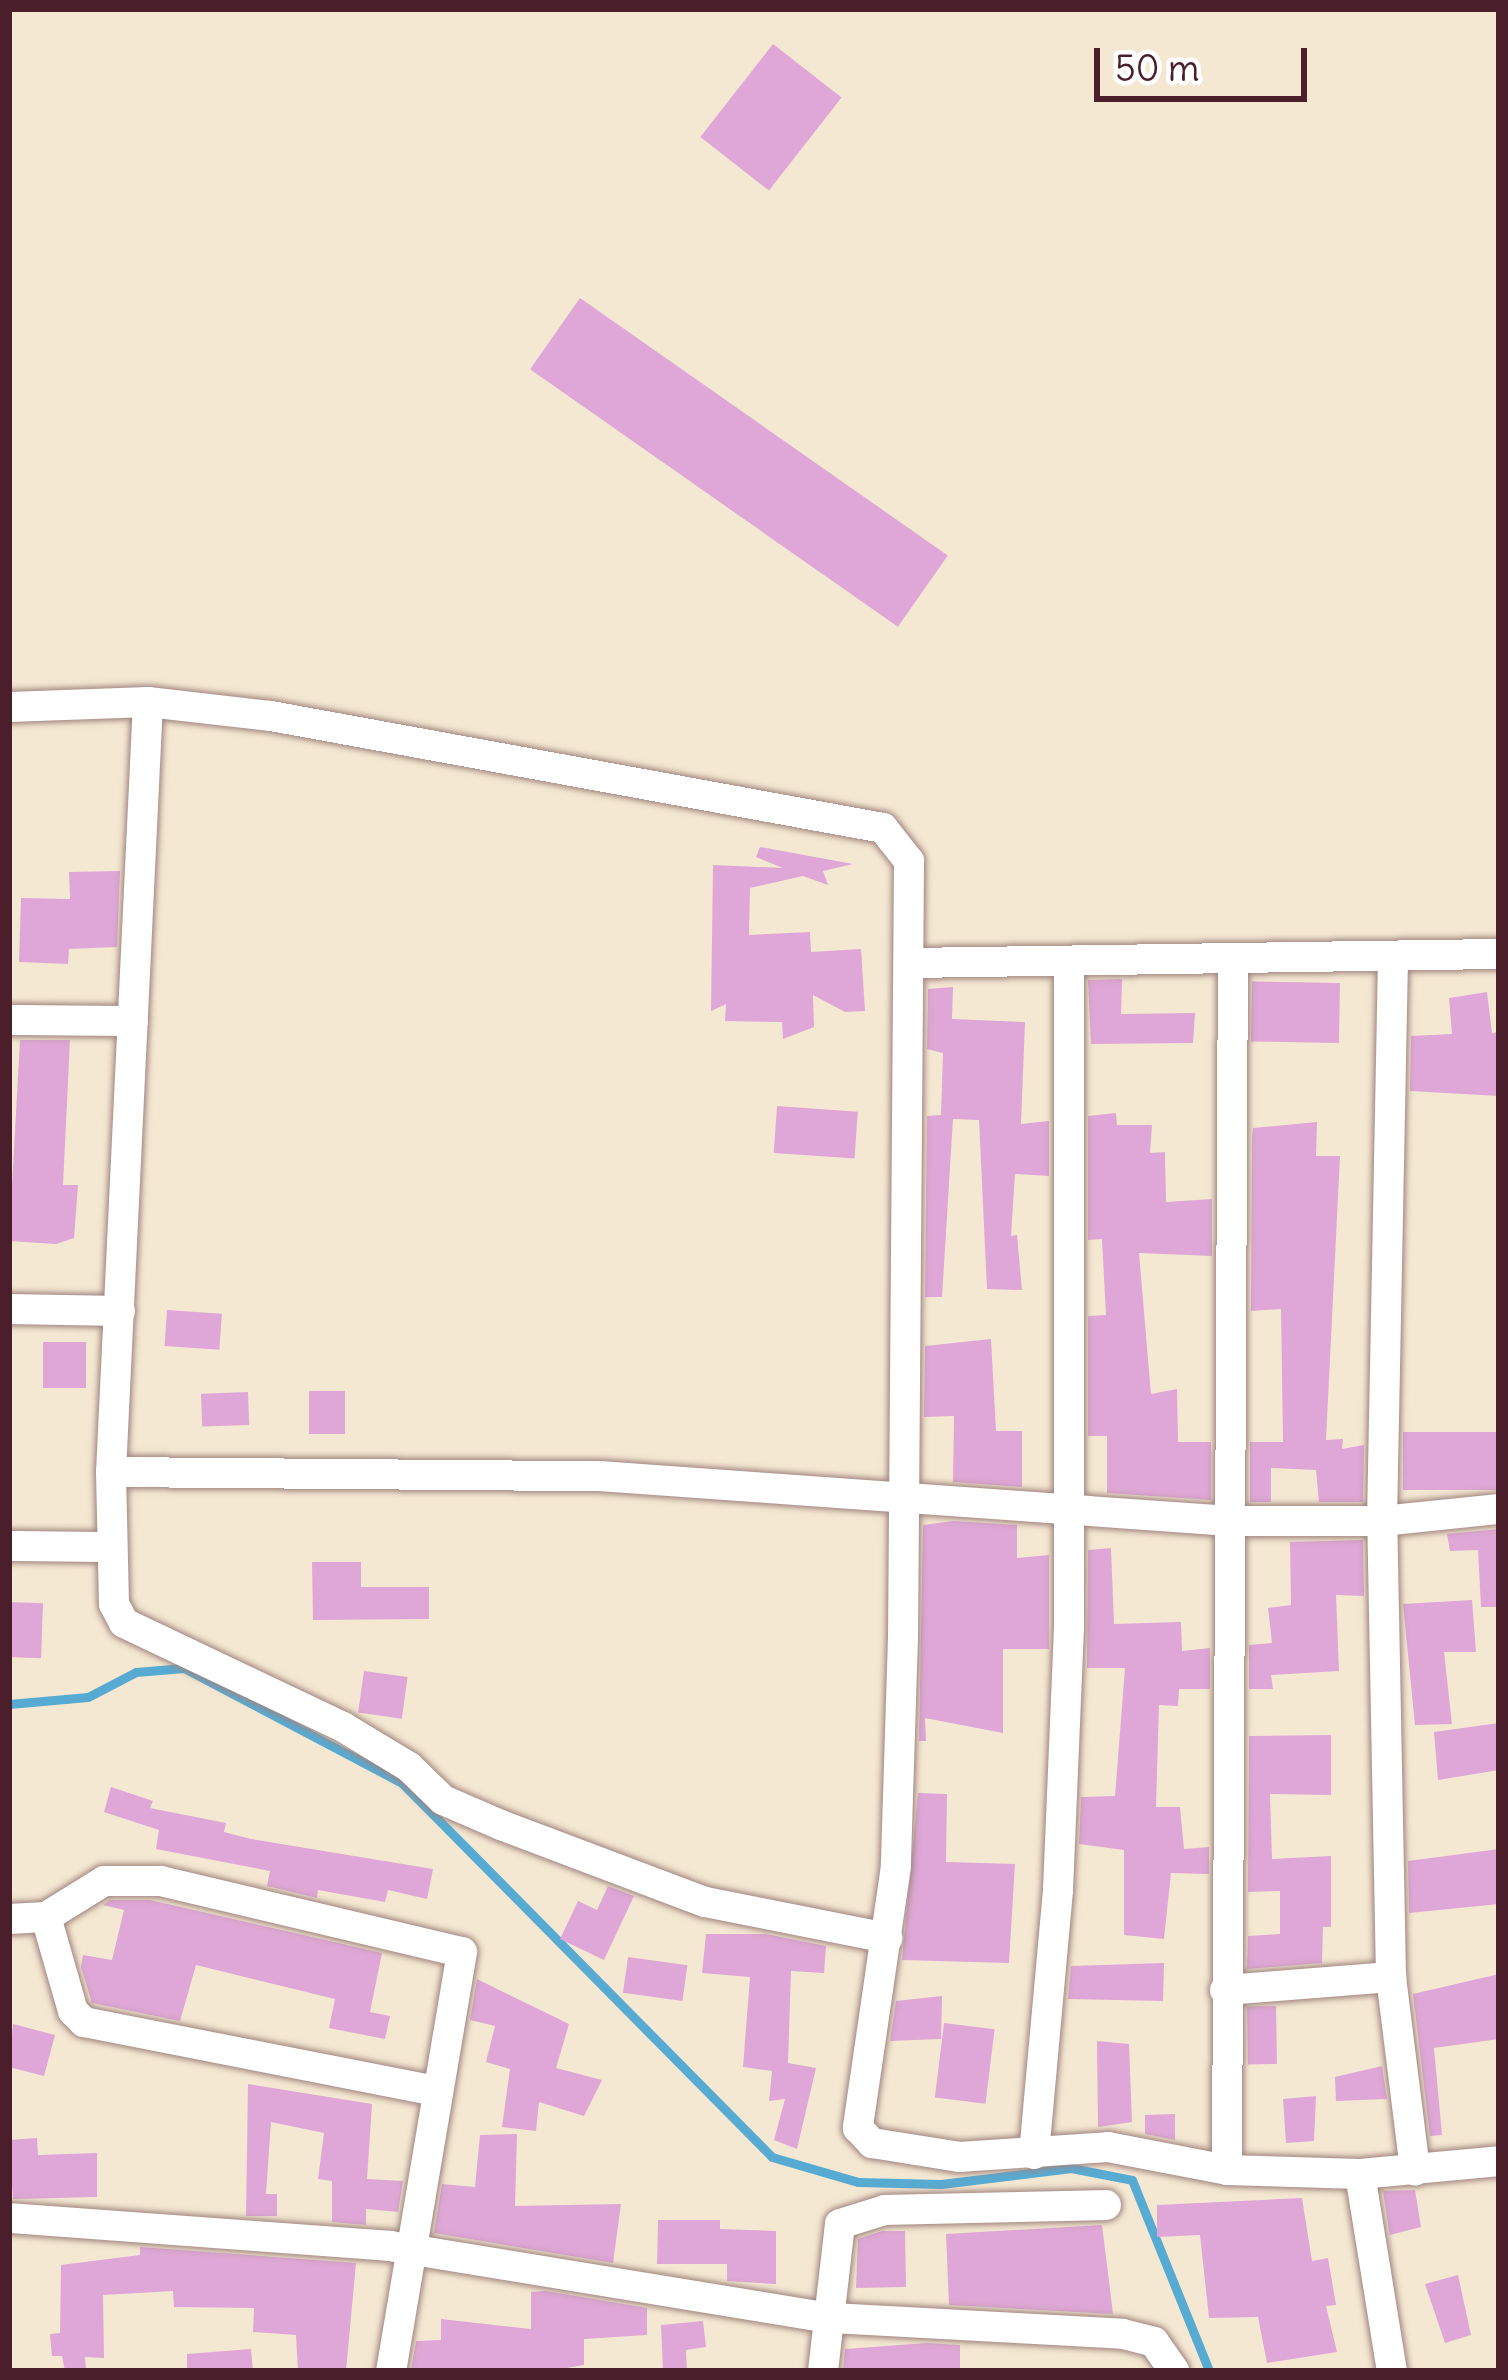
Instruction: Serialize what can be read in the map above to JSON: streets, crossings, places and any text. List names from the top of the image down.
{
  "scale_bar": "50 m"
}
